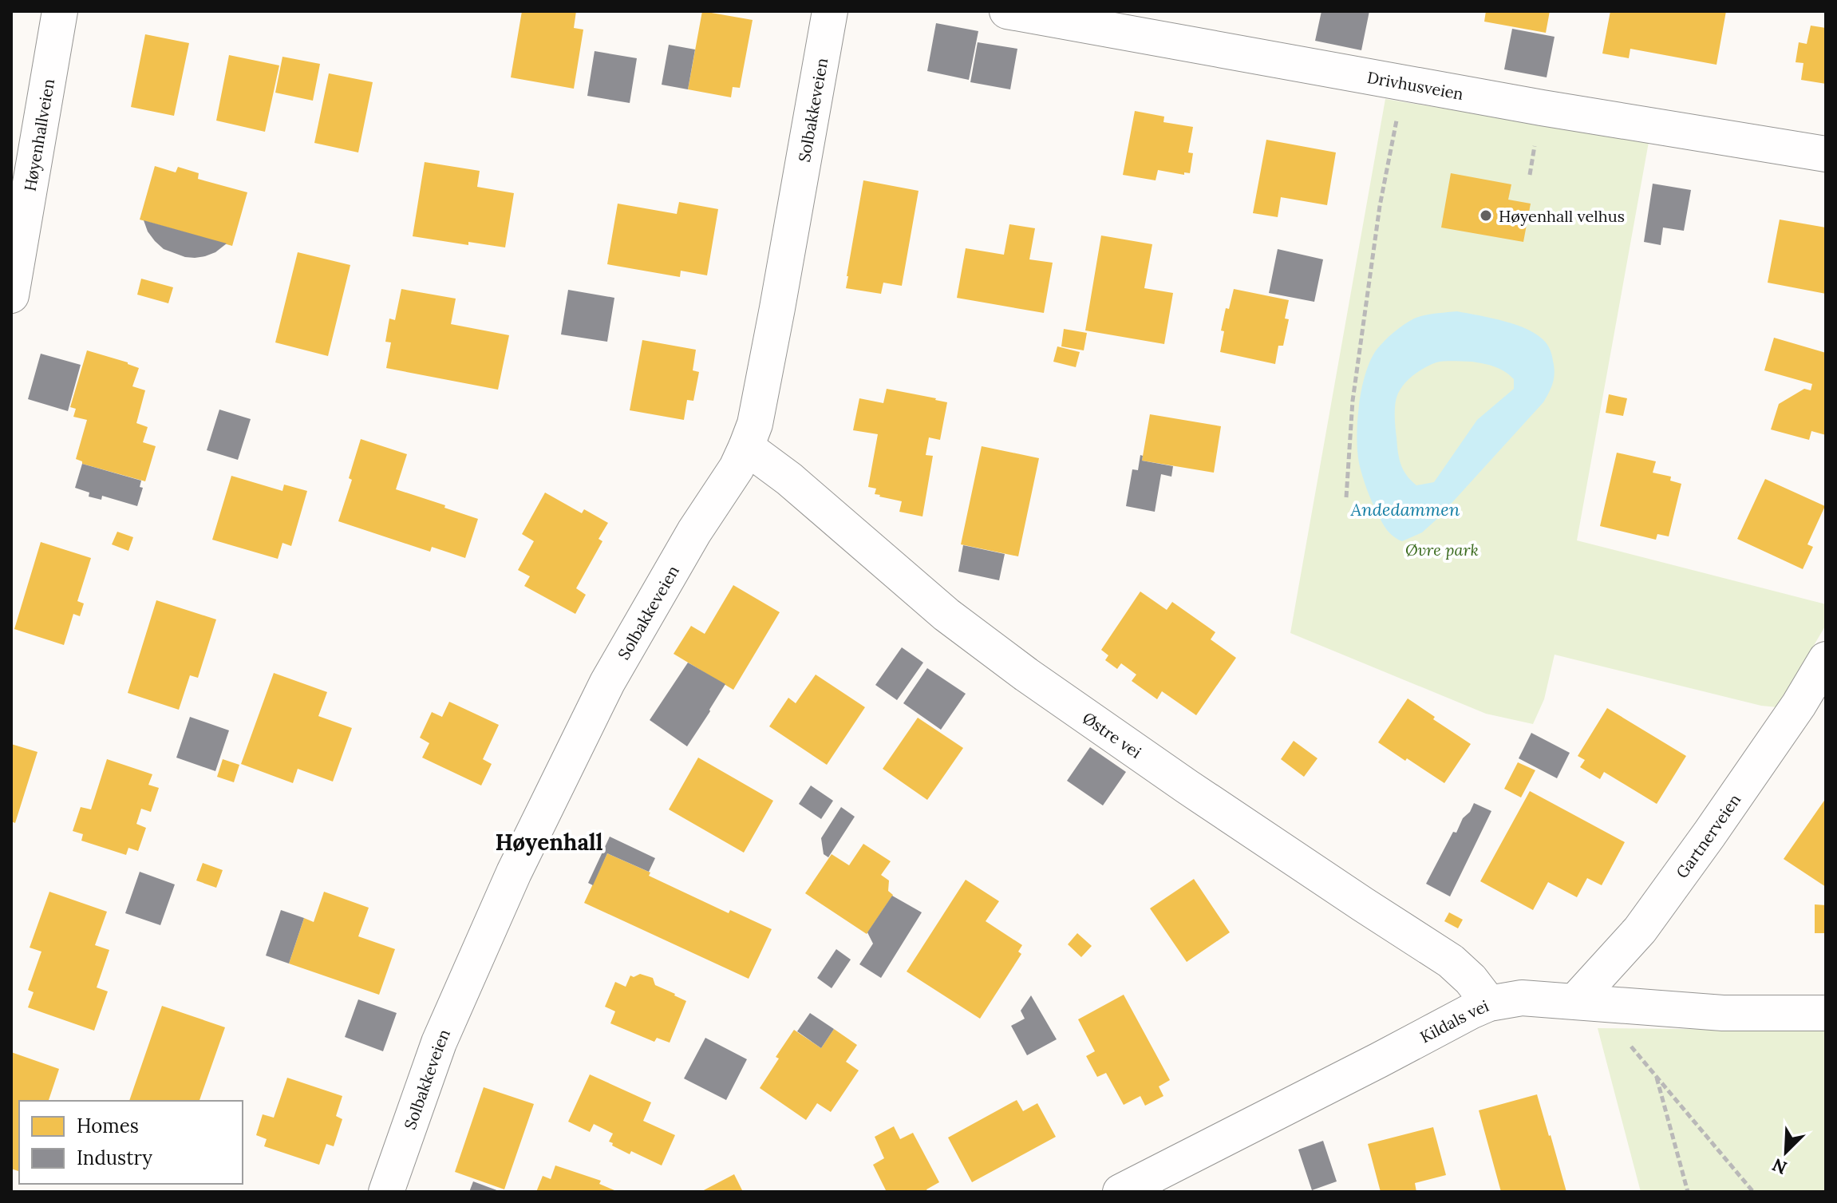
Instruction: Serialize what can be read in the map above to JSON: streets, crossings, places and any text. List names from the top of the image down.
{
  "streets": {
    "street": [
      "Drivhusveien",
      "Solbakkeveien",
      "Høyenhallveien",
      "Østre vei",
      "Gartnerveien",
      "Kildals vei"
    ]
  },
  "crossings": [
    ["Solbakkeveien", "Østre vei"],
    ["Østre vei", "Kildals vei"],
    ["Gartnerveien", "Kildals vei"]
  ],
  "districts": ["Høyenhall"],
  "water": ["Andedammen"],
  "parks": ["Øvre park"],
  "places": ["Høyenhall velhus"],
  "legend": ["Homes", "Industry"],
  "north": "bottom left"
}
